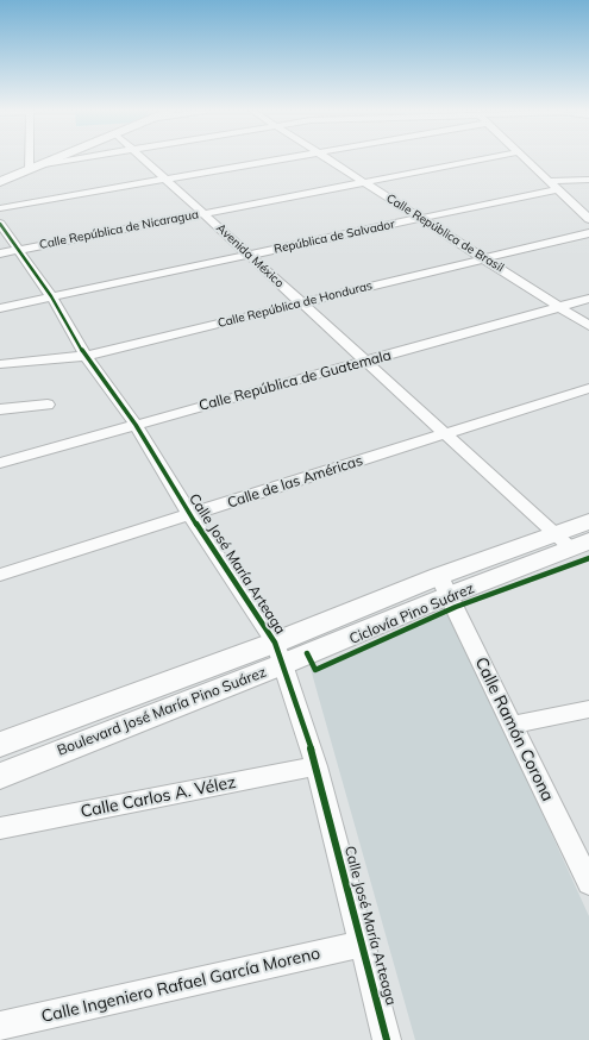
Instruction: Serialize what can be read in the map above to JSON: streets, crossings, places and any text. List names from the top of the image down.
{
  "streets": {
    "main road": ["Boulevard José María Pino Suárez"],
    "street": [
      "Calle República de Nicaragua",
      "Calle República de Brasil",
      "República de Salvador",
      "Avenida México",
      "Calle República de Honduras",
      "Calle República de Guatemala",
      "Calle de las Américas",
      "Calle José María Arteaga",
      "Calle Ramón Corona",
      "Calle Carlos A. Vélez",
      "Calle Ingeniero Rafael García Moreno"
    ],
    "cycle path": ["Ciclovía Pino Suárez"]
  },
  "crossings": [
    ["Calle República de Nicaragua", "Calle República de Brasil"],
    ["Calle República de Nicaragua", "Avenida México"],
    ["Calle República de Nicaragua", "Calle José María Arteaga"],
    ["Calle República de Brasil", "República de Salvador"],
    ["Calle República de Brasil", "Calle República de Honduras"],
    ["Calle República de Brasil", "Calle República de Guatemala"],
    ["República de Salvador", "Avenida México"],
    ["República de Salvador", "Calle José María Arteaga"],
    ["Avenida México", "Calle República de Honduras"],
    ["Avenida México", "Calle República de Guatemala"],
    ["Avenida México", "Calle de las Américas"],
    ["Avenida México", "Boulevard José María Pino Suárez"],
    ["Calle República de Honduras", "Calle José María Arteaga"],
    ["Calle República de Guatemala", "Calle José María Arteaga"],
    ["Calle de las Américas", "Calle José María Arteaga"],
    ["Calle José María Arteaga", "Boulevard José María Pino Suárez"],
    ["Calle José María Arteaga", "Calle Carlos A. Vélez"],
    ["Calle José María Arteaga", "Calle Ingeniero Rafael García Moreno"],
    ["Boulevard José María Pino Suárez", "Calle Ramón Corona"]
  ]
}
